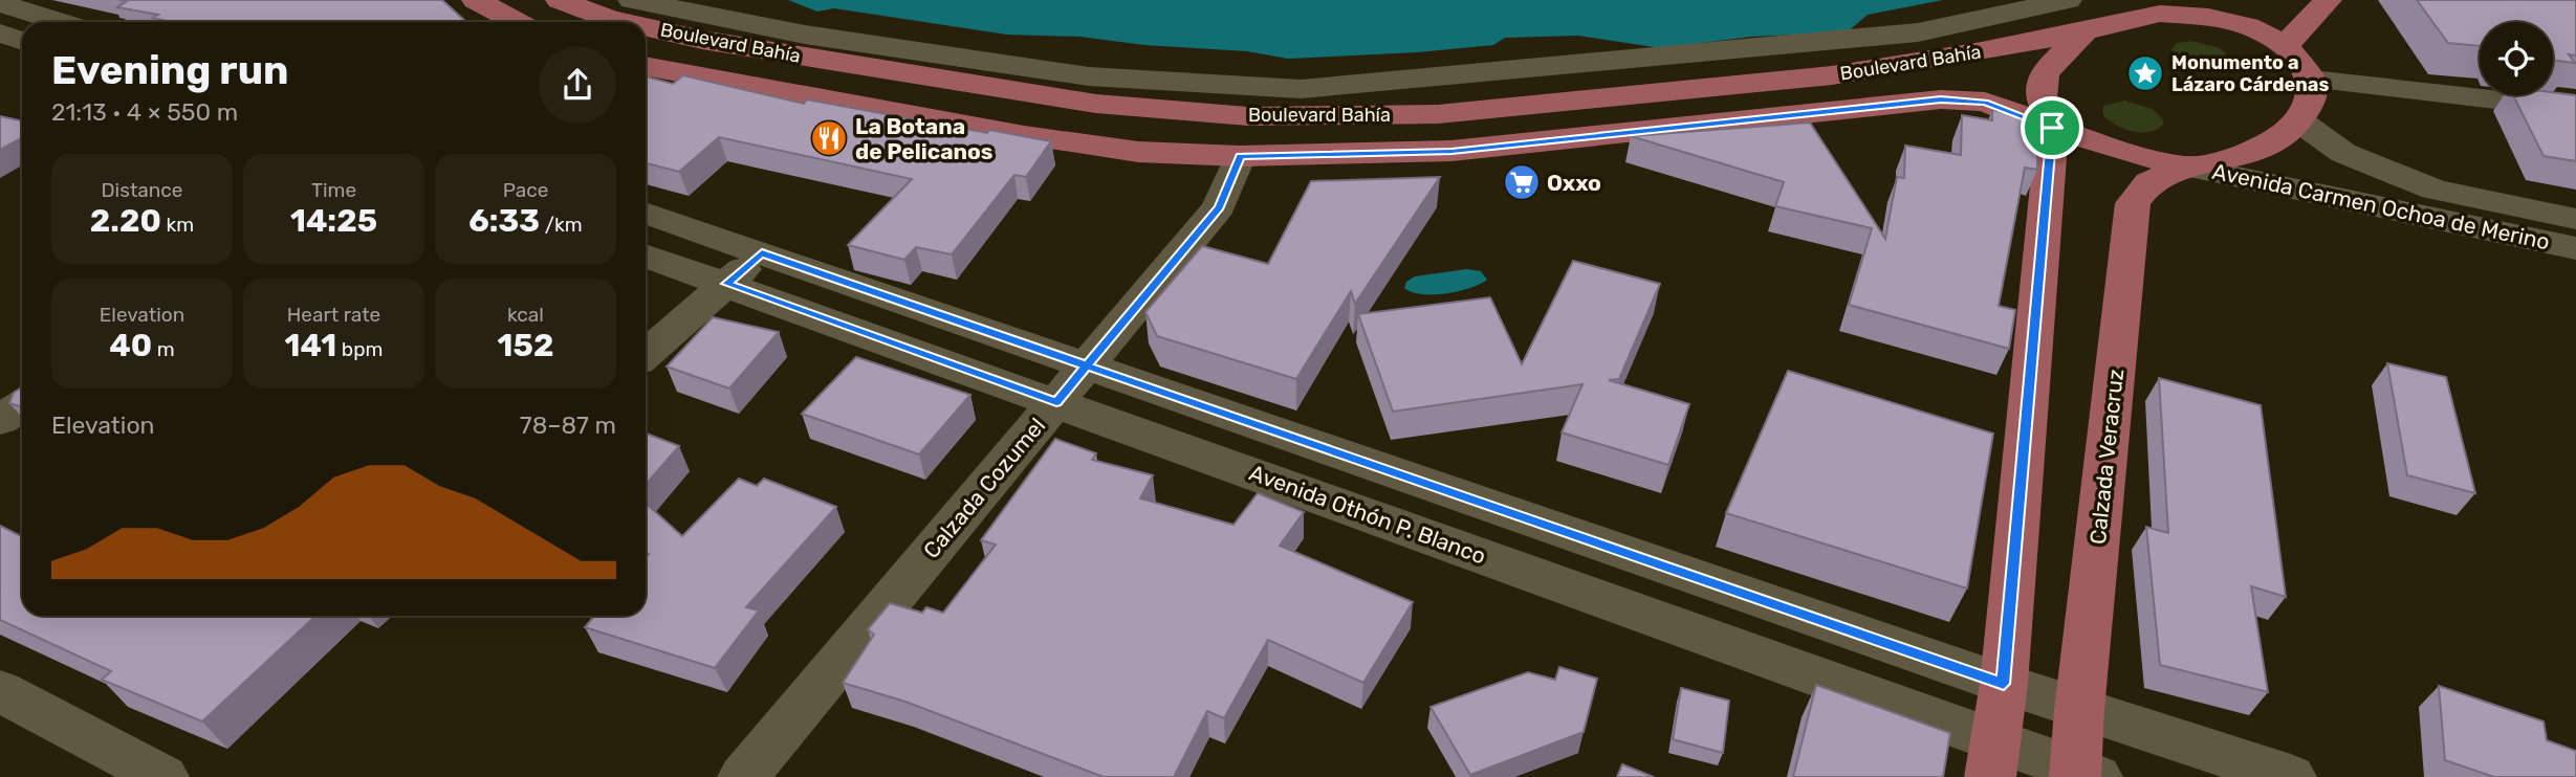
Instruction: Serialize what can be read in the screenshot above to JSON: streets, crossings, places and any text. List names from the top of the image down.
{
  "streets": {
    "main road": ["Boulevard Bahía", "Calzada Veracruz"],
    "street": ["Avenida Carmen Ochoa de Merino", "Calzada Cozumel", "Avenida Othón P. Blanco"]
  },
  "crossings": [
    ["Boulevard Bahía", "Avenida Carmen Ochoa de Merino"],
    ["Boulevard Bahía", "Calzada Veracruz"],
    ["Boulevard Bahía", "Calzada Cozumel"],
    ["Avenida Carmen Ochoa de Merino", "Calzada Veracruz"],
    ["Calzada Veracruz", "Avenida Othón P. Blanco"],
    ["Calzada Cozumel", "Avenida Othón P. Blanco"]
  ],
  "places": {
    "place": ["Monumento a Lázaro Cárdenas"],
    "restaurant": ["La Botana de Pelicanos"],
    "supermarket": ["Oxxo"]
  },
  "page": {
    "heading": ["Evening run", "21:13 · 4 × 550 m"],
    "stats": [
      ["Distance", "2.20 km"],
      ["Time", "14:25"],
      ["Pace", "6:33 /km"],
      ["Elevation", "40 m"],
      ["Heart rate", "141 bpm"],
      ["kcal", "152"]
    ],
    "chart": ["Elevation", "78–87 m"]
  }
}
